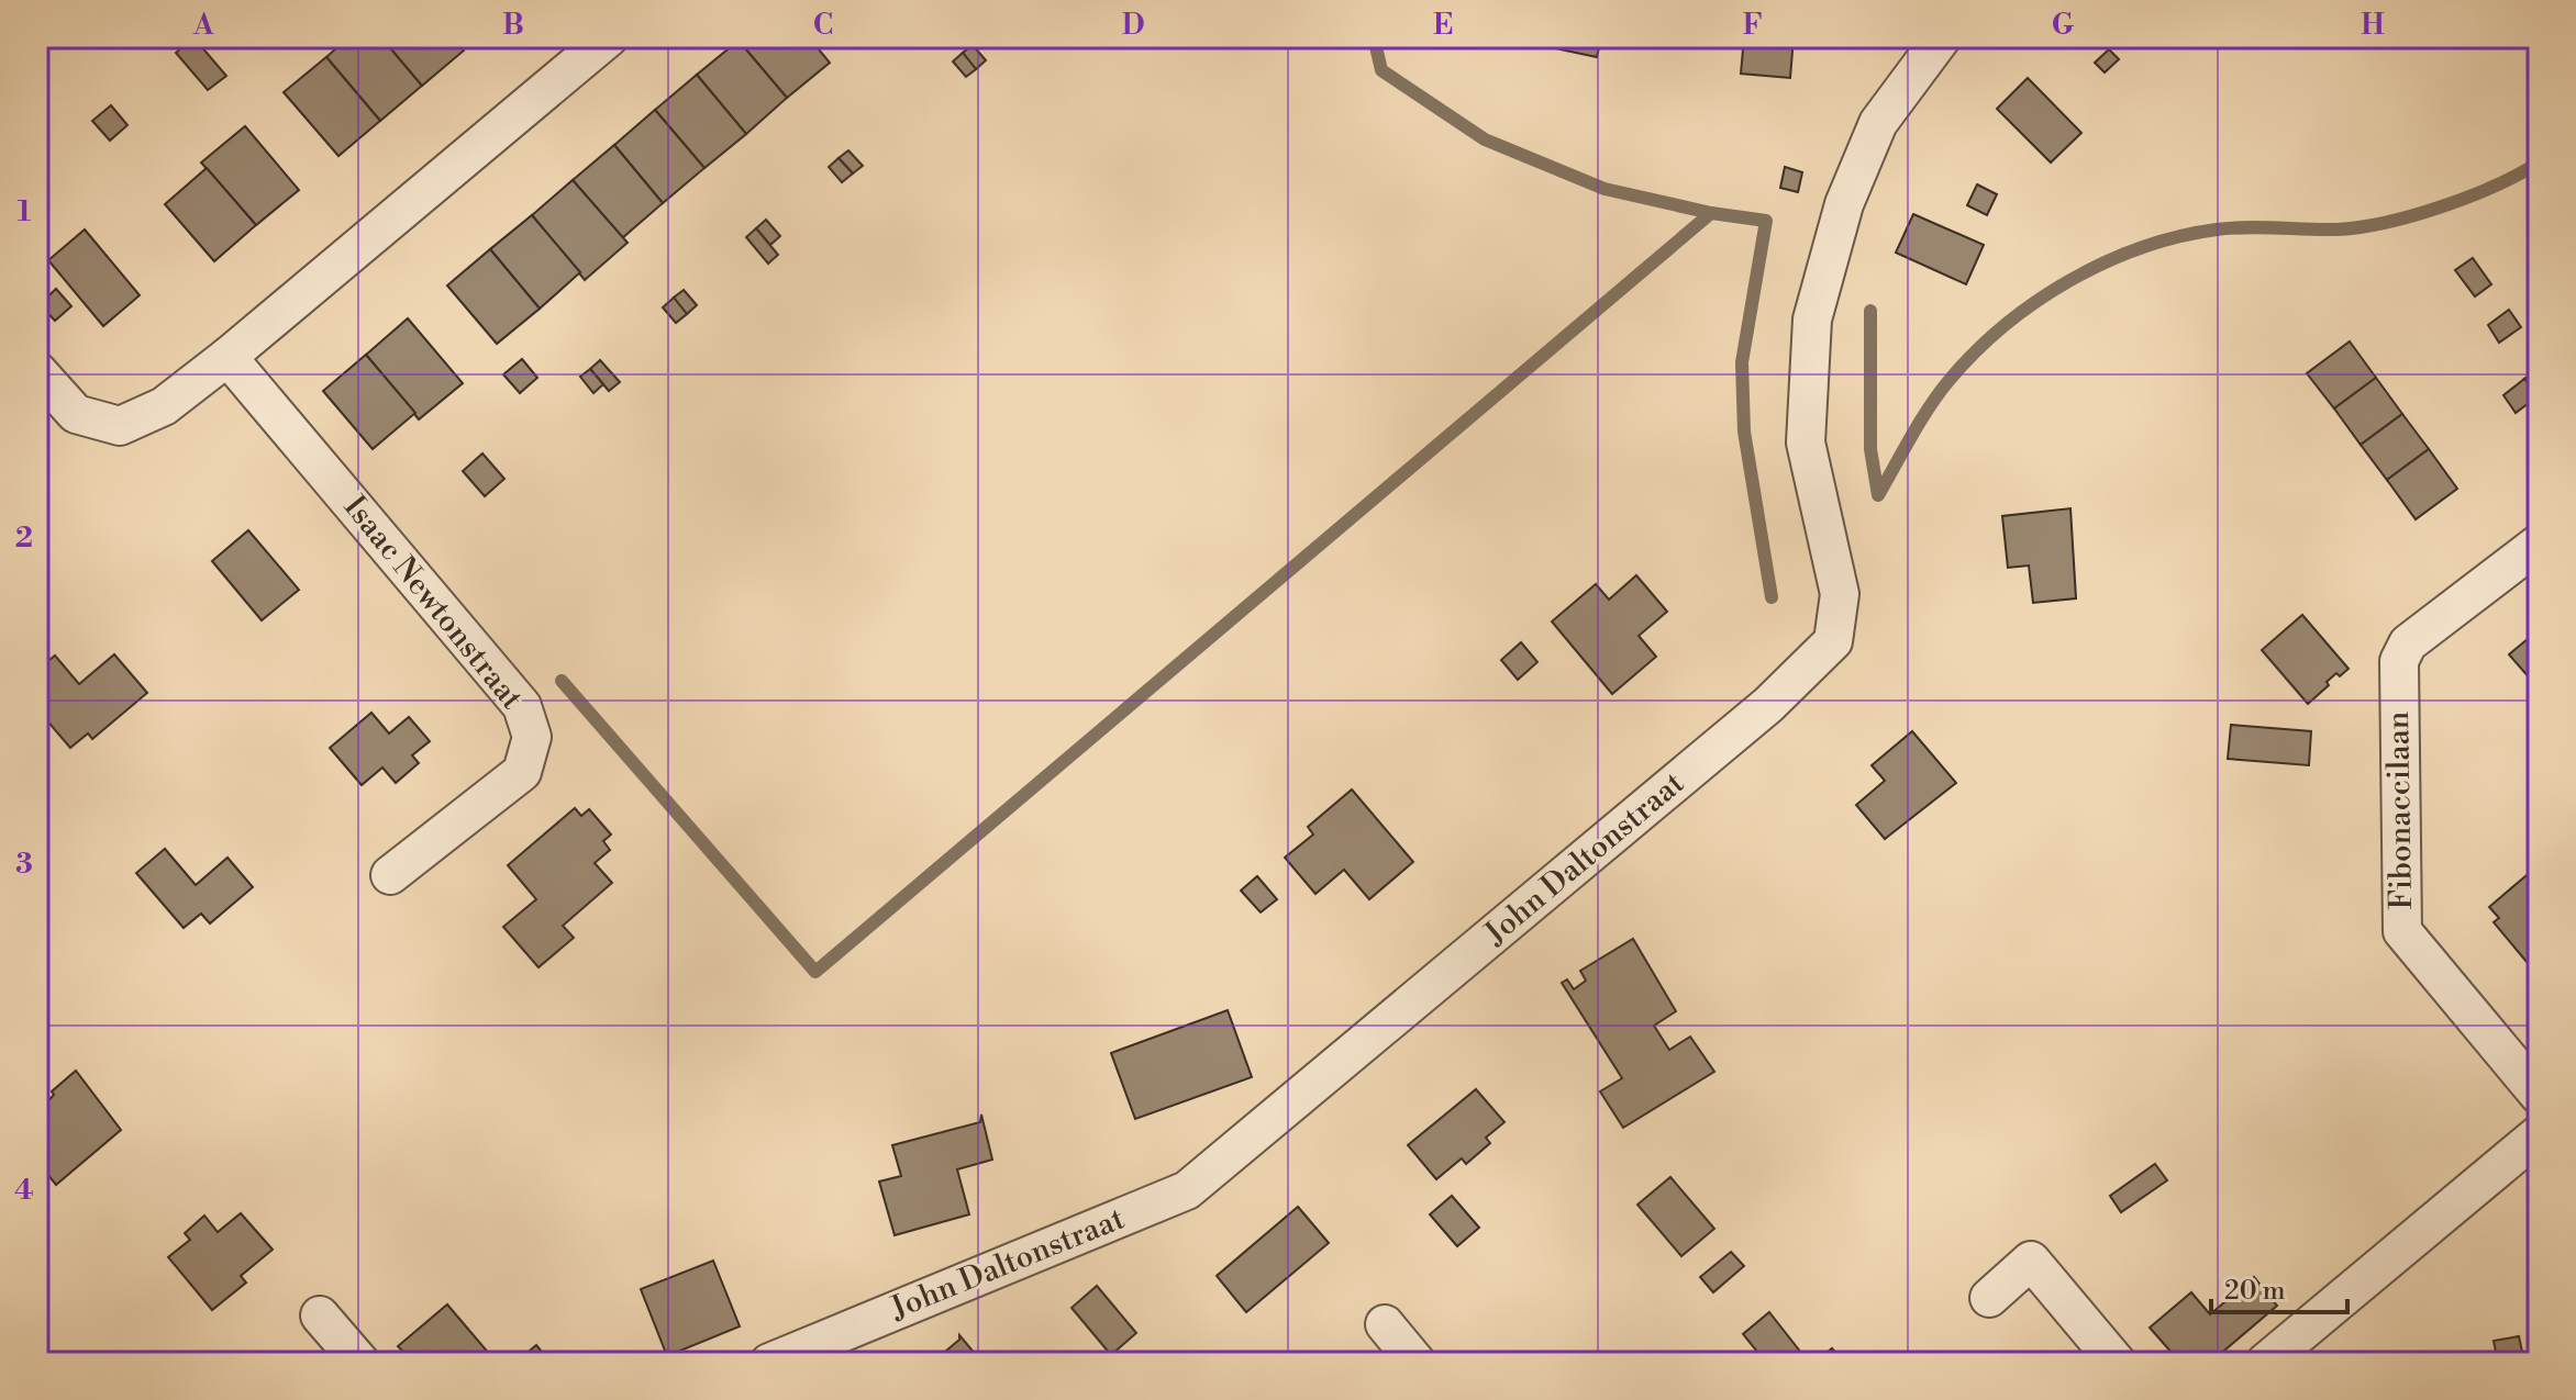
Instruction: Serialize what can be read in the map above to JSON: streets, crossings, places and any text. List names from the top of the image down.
{
  "streets": {
    "street": ["Isaac Newtonstraat", "Fibonaccilaan", "John Daltonstraat"]
  },
  "scale_bar": "20 m",
  "grid": {
    "columns": [
      "A",
      "B",
      "C",
      "D",
      "E",
      "F",
      "G",
      "H"
    ],
    "rows": [
      "1",
      "2",
      "3",
      "4"
    ]
  }
}
